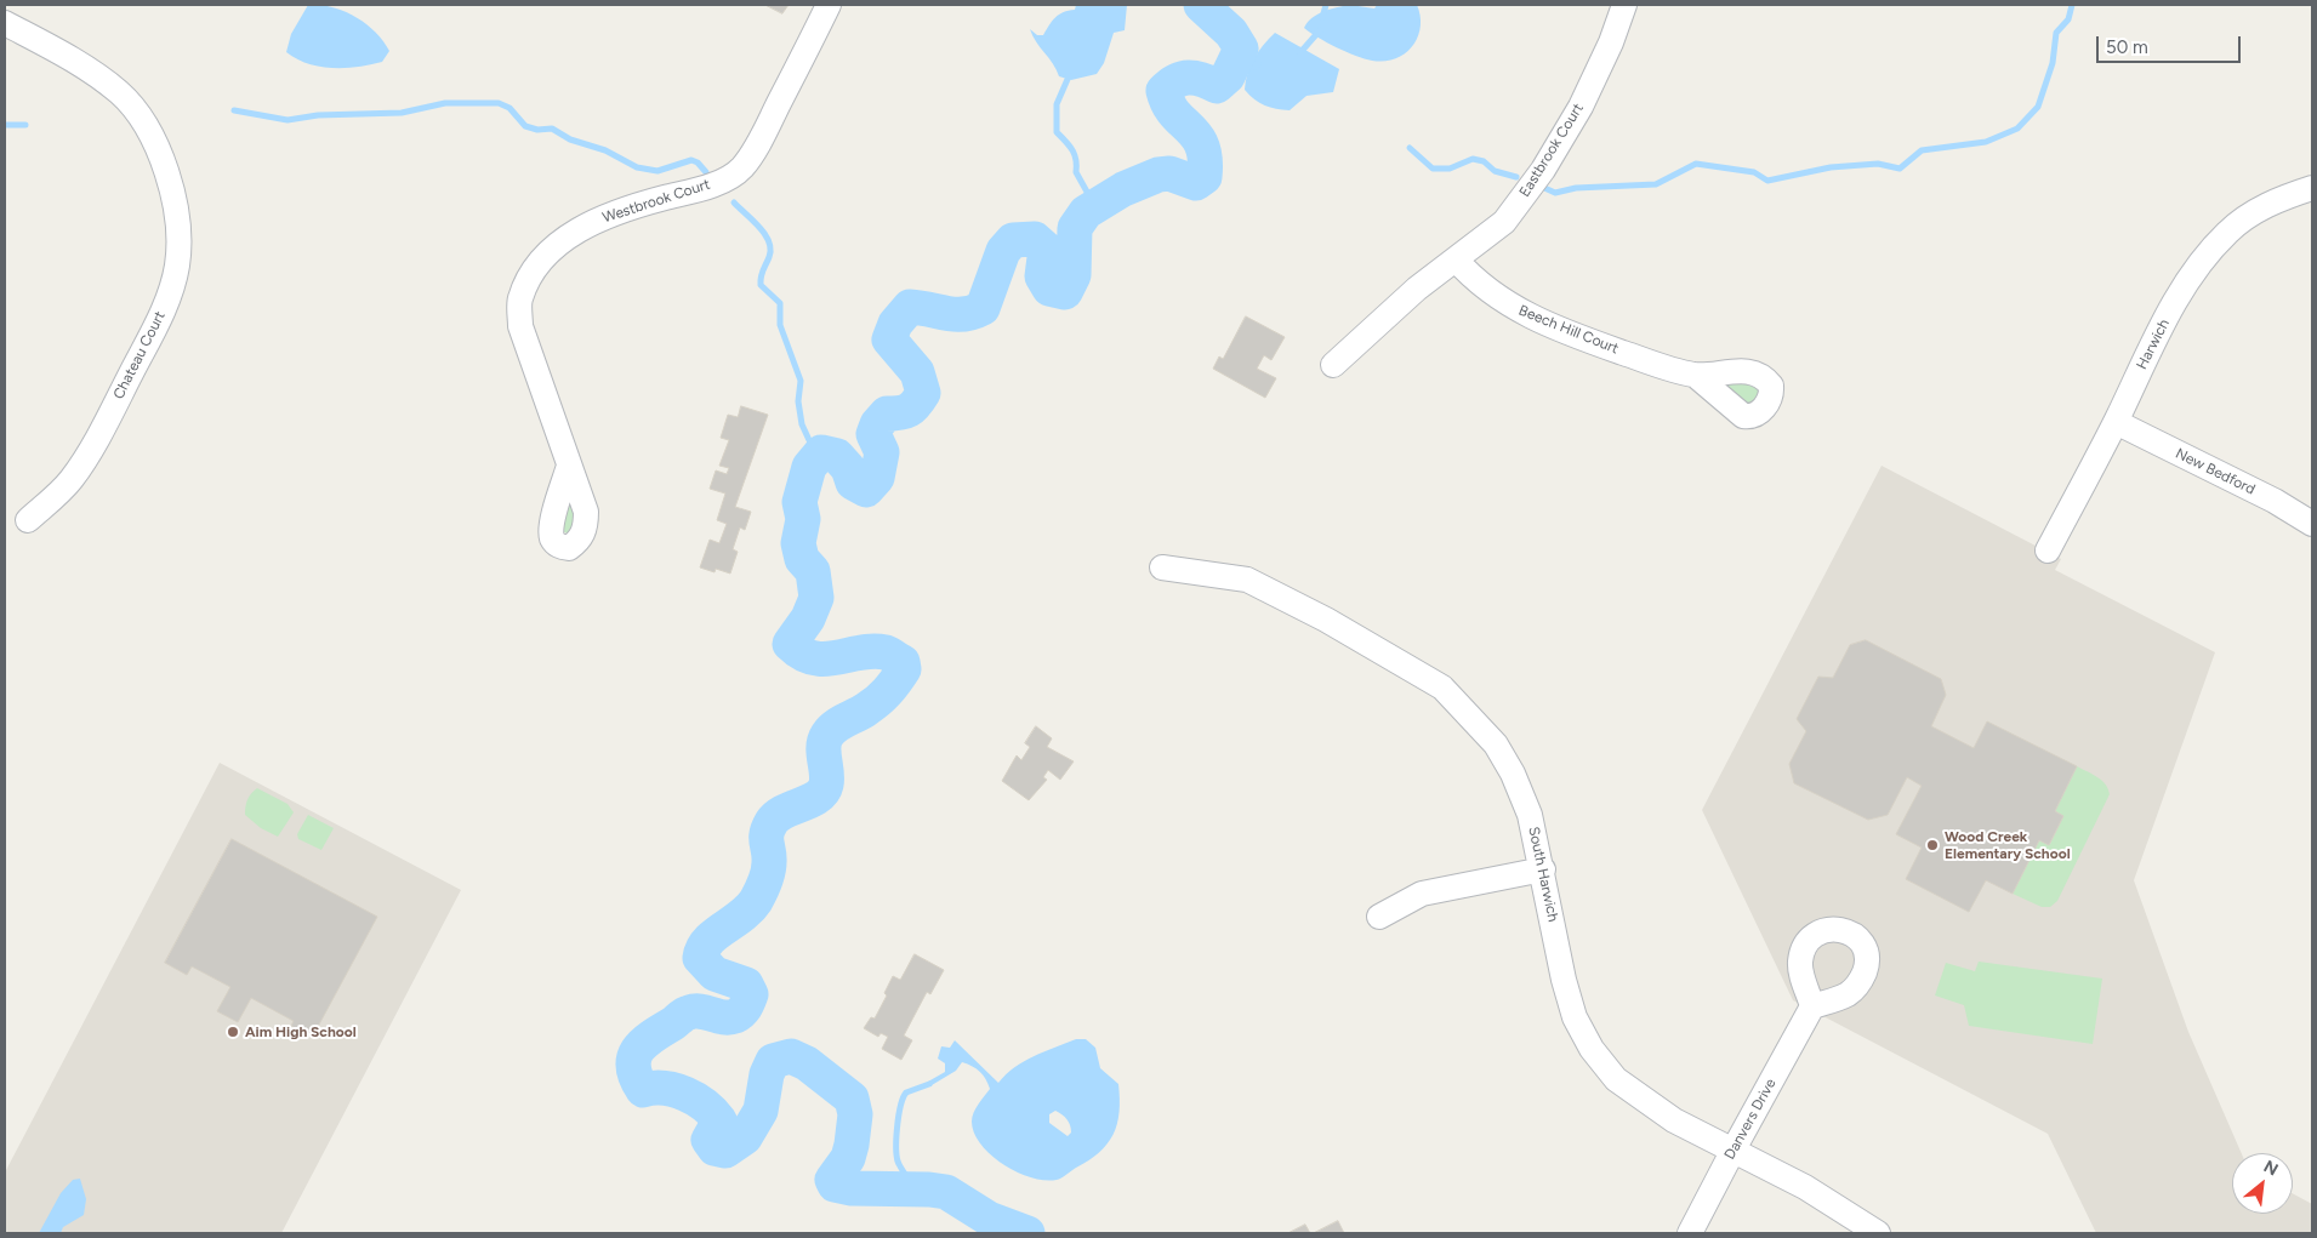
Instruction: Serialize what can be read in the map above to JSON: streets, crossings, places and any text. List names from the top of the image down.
{
  "streets": {
    "street": [
      "Eastbrook Court",
      "Westbrook Court",
      "Beech Hill Court",
      "Harwich",
      "Chateau Court",
      "New Bedford",
      "South Harwich",
      "Danvers Drive"
    ]
  },
  "crossings": [
    ["Eastbrook Court", "Beech Hill Court"],
    ["Harwich", "New Bedford"],
    ["South Harwich", "Danvers Drive"]
  ],
  "places": ["Wood Creek Elementary School", "Aim High School"],
  "scale_bar": "50 m",
  "north": "top right"
}
